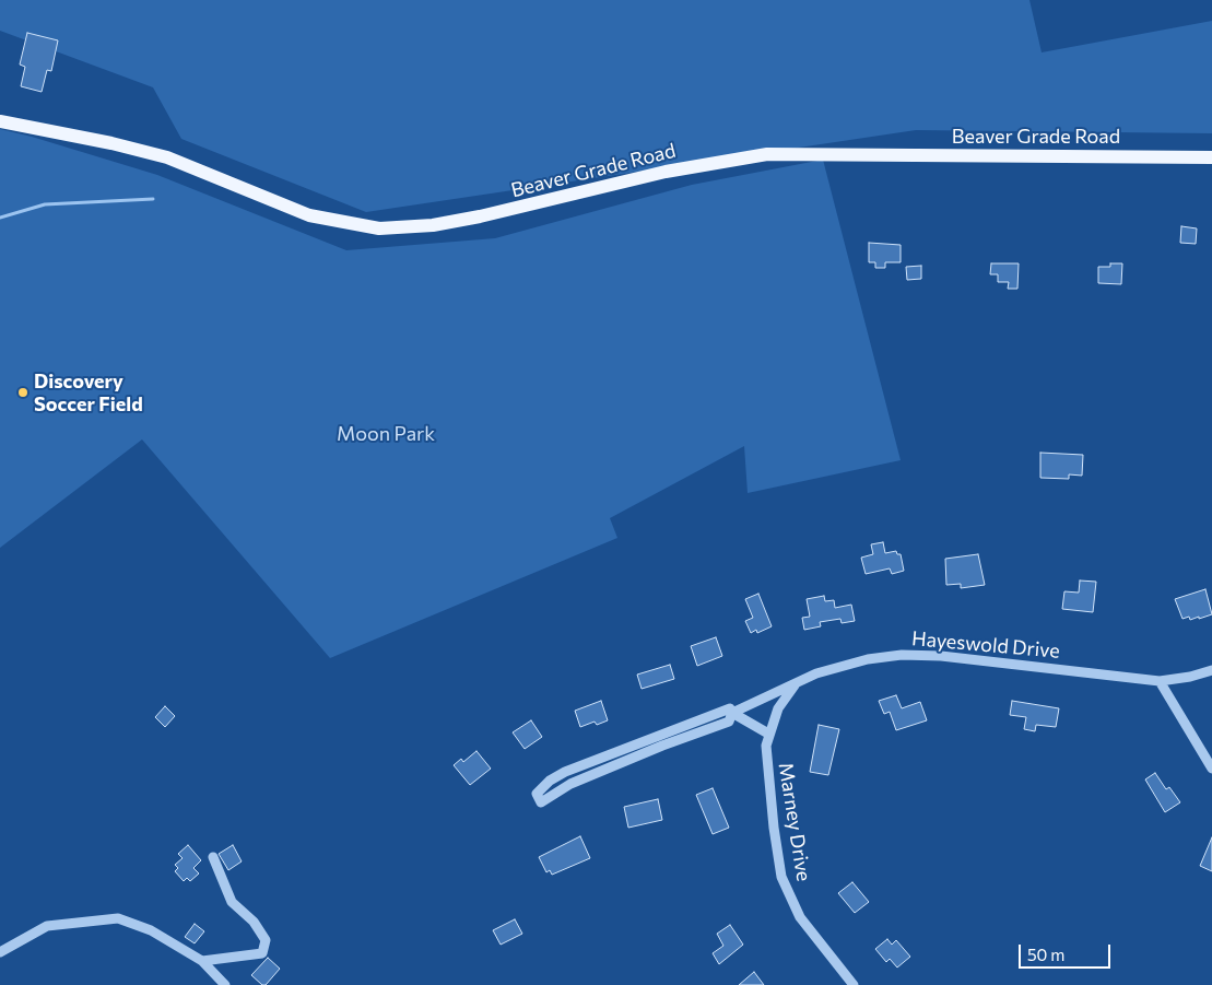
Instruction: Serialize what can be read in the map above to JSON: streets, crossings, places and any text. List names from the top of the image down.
{
  "streets": {
    "main road": ["Beaver Grade Road"],
    "street": ["Hayeswold Drive", "Marney Drive"]
  },
  "crossings": [
    ["Hayeswold Drive", "Marney Drive"]
  ],
  "parks": ["Moon Park"],
  "places": ["Discovery Soccer Field"],
  "scale_bar": "50 m"
}
